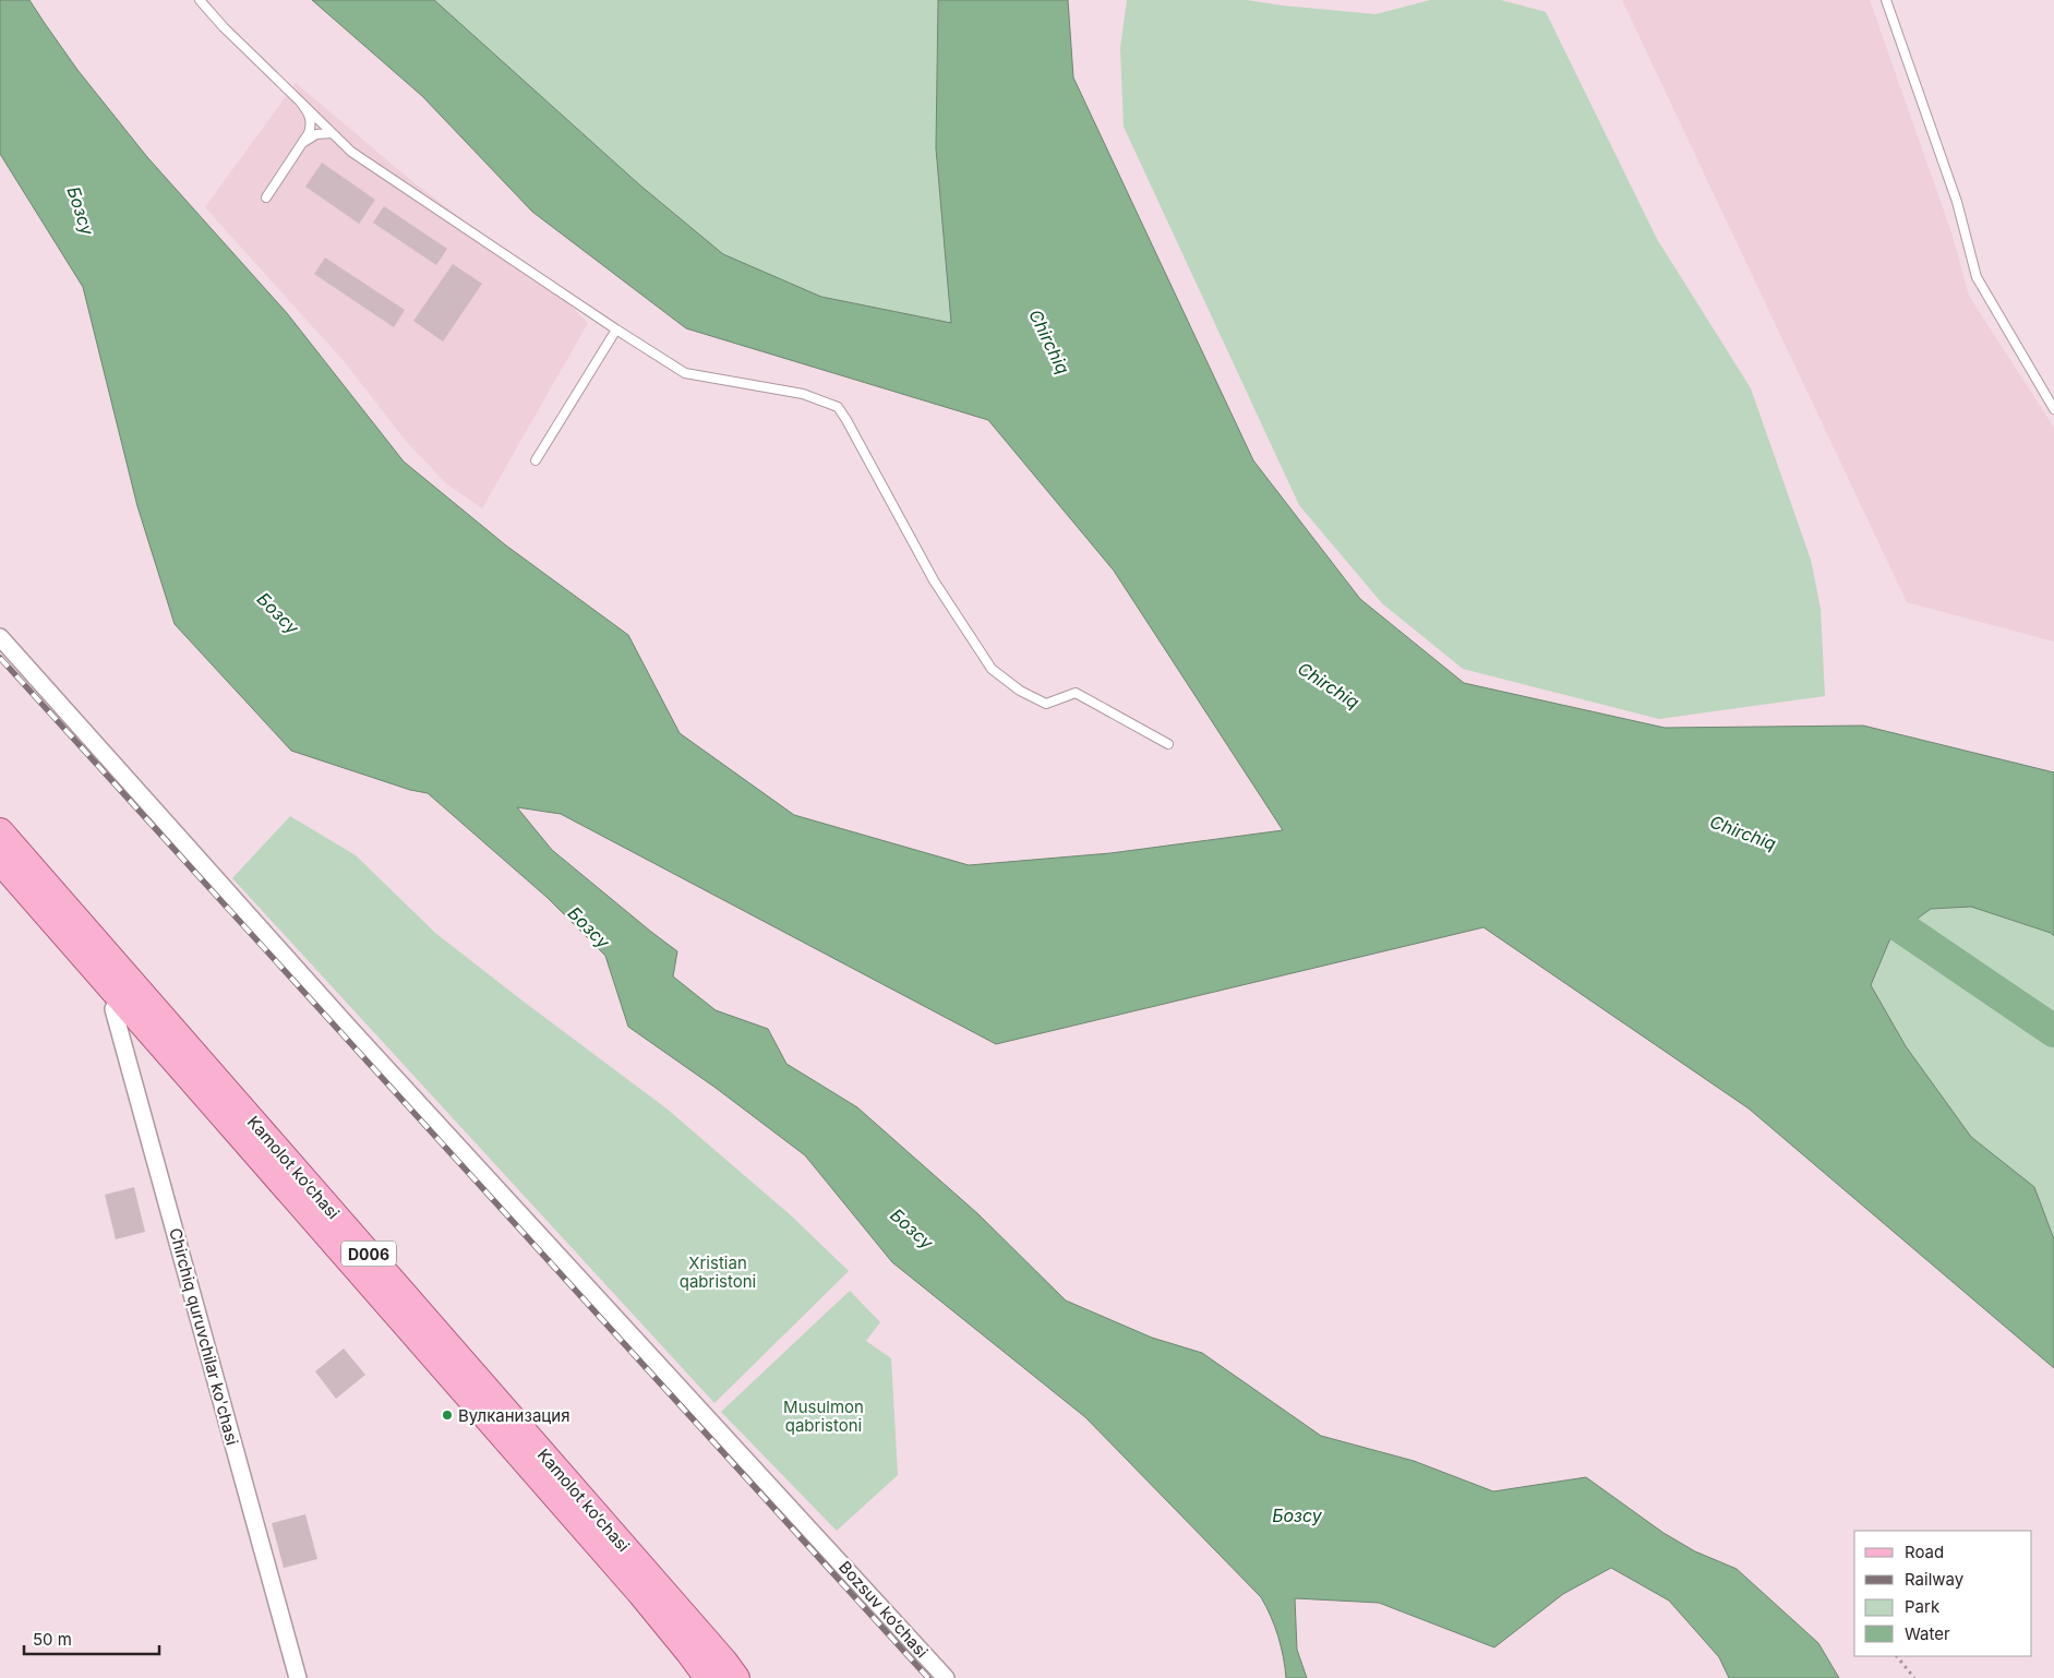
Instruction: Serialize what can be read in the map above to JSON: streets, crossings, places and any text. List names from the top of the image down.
{
  "streets": {
    "main road": ["Kamolot ko‘chasi", "D006"],
    "street": ["Chirchiq quruvchilar ko'chasi", "Bozsuv ko‘chasi"]
  },
  "crossings": [
    ["D006", "Chirchiq quruvchilar ko'chasi"]
  ],
  "water": ["Бозсу", "Chirchiq"],
  "parks": ["Xristian qabristoni", "Musulmon qabristoni"],
  "places": ["Вулканизация"],
  "legend": [
    "Road",
    "Railway",
    "Park",
    "Water"
  ],
  "scale_bar": "50 m"
}
